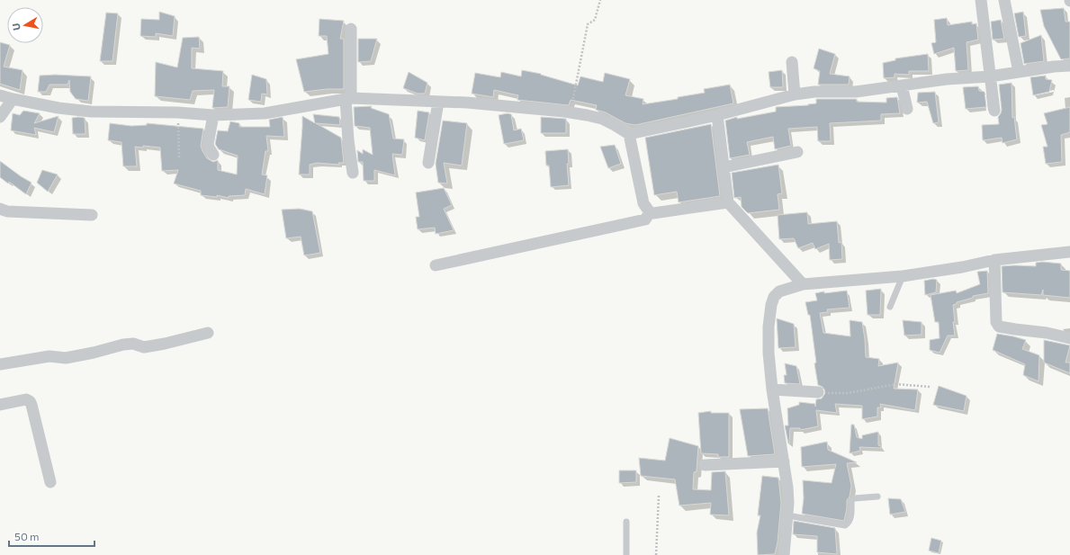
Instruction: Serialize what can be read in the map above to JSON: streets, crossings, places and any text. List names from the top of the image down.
{
  "scale_bar": "50 m",
  "north": "left"
}
